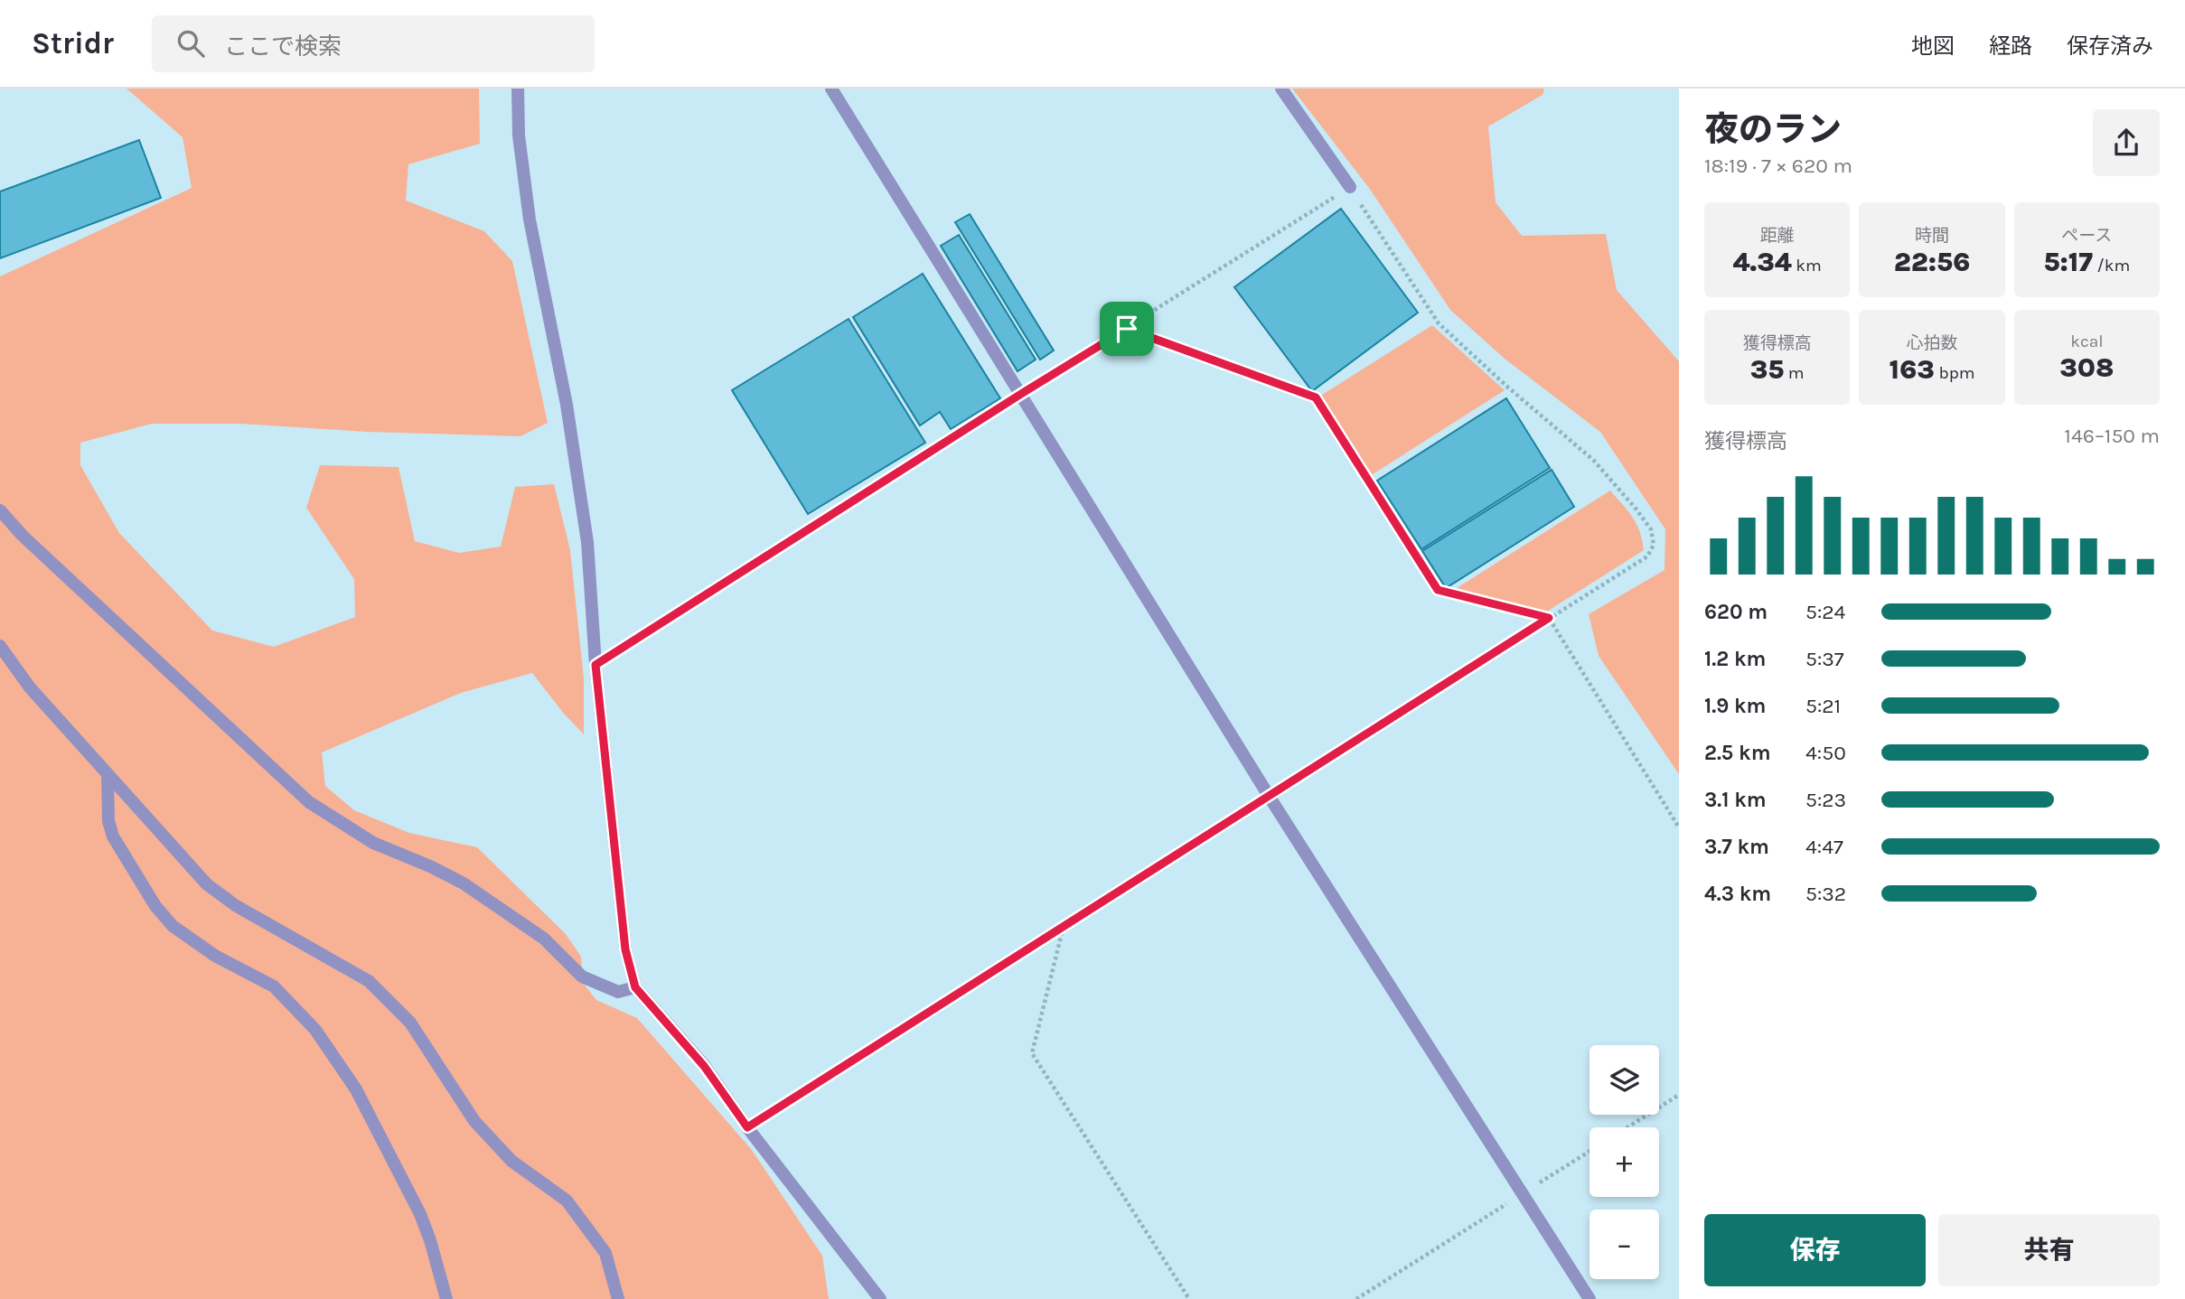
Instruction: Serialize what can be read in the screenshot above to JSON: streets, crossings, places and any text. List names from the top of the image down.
{
  "page": {
    "header": "Stridr",
    "search": "ここで検索",
    "nav": ["地図", "経路", "保存済み"],
    "heading": ["夜のラン", "18:19 · 7 × 620 m"],
    "stats": [
      ["距離", "4.34 km"],
      ["時間", "22:56"],
      ["ペース", "5:17 /km"],
      ["獲得標高", "35 m"],
      ["心拍数", "163 bpm"],
      ["kcal", "308"]
    ],
    "chart": ["獲得標高", "146–150 m"],
    "list": [
      {
        "name": "620 m",
        "note": "5:24"
      },
      {
        "name": "1.2 km",
        "note": "5:37"
      },
      {
        "name": "1.9 km",
        "note": "5:21"
      },
      {
        "name": "2.5 km",
        "note": "4:50"
      },
      {
        "name": "3.1 km",
        "note": "5:23"
      },
      {
        "name": "3.7 km",
        "note": "4:47"
      },
      {
        "name": "4.3 km",
        "note": "5:32"
      }
    ],
    "map_buttons": ["+", "−"],
    "buttons": ["保存", "共有"]
  }
}
